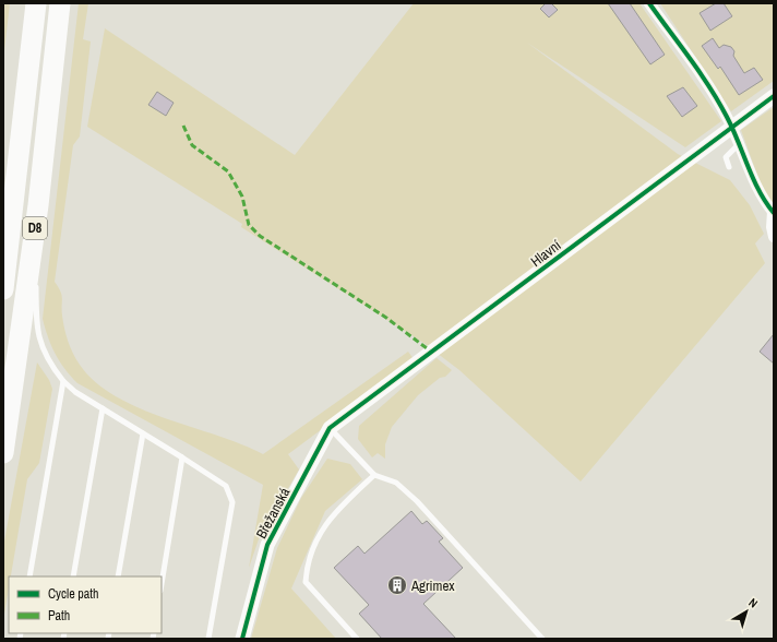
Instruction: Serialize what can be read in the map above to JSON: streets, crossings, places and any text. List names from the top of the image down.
{
  "streets": {
    "highway": ["D8"],
    "street": ["Hlavní", "Břežanská"]
  },
  "crossings": [
    ["Hlavní", "Břežanská"]
  ],
  "places": {
    "building": ["Agrimex"]
  },
  "legend": ["Cycle path", "Path"],
  "north": "top right"
}
